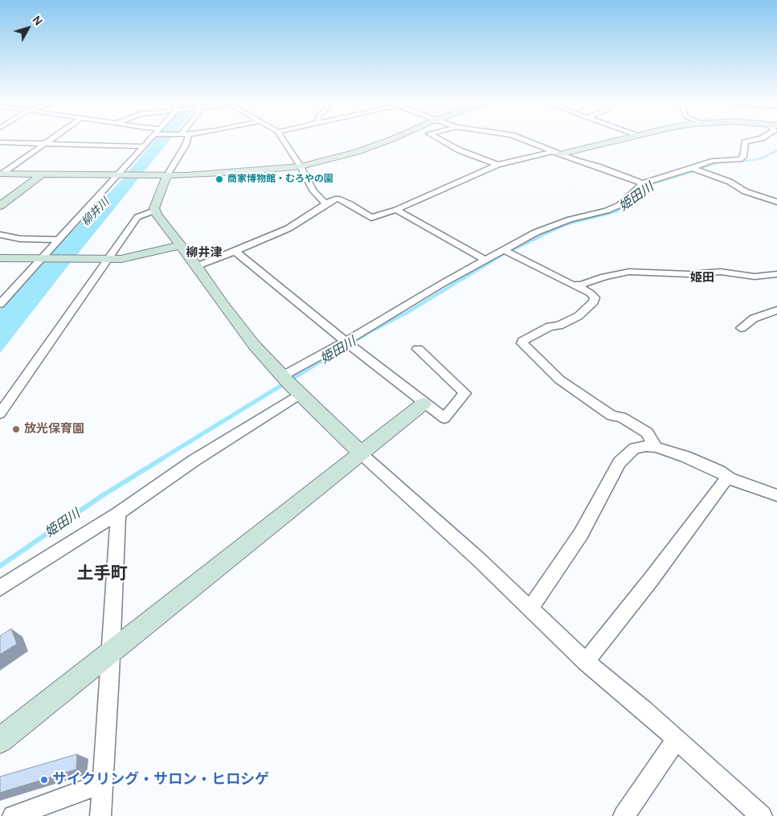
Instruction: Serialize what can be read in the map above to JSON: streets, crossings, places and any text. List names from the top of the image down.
{
  "districts": ["柳井津", "姫田", "土手町"],
  "water": ["姫田川", "柳井川"],
  "places": ["商家博物館・むろやの園", "放光保育園", "サイクリング・サロン・ヒロシゲ"],
  "north": "top right"
}
